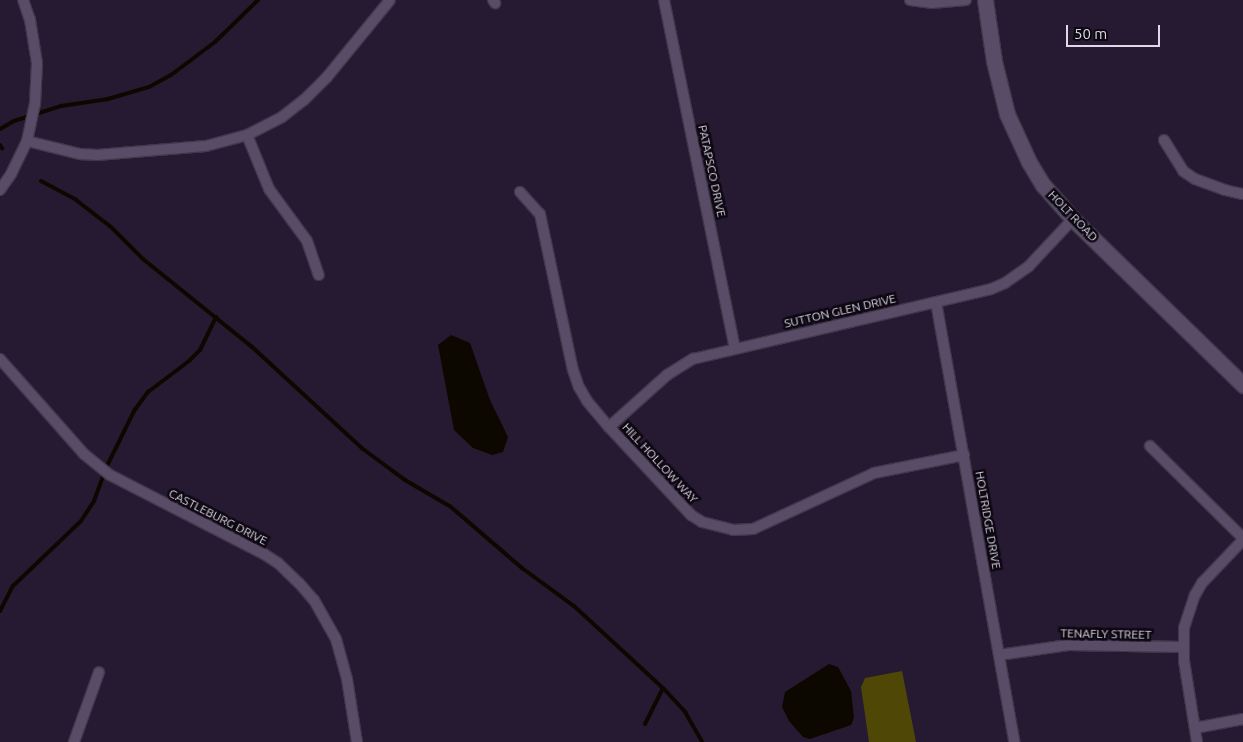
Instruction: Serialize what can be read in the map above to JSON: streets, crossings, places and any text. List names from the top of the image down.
{
  "streets": {
    "street": [
      "PATAPSCO DRIVE",
      "HOLT ROAD",
      "SUTTON GLEN DRIVE",
      "HILL HOLLOW WAY",
      "CASTLEBURG DRIVE",
      "HOLTRIDGE DRIVE",
      "TENAFLY STREET"
    ]
  },
  "crossings": [
    ["PATAPSCO DRIVE", "SUTTON GLEN DRIVE"],
    ["HOLT ROAD", "SUTTON GLEN DRIVE"],
    ["SUTTON GLEN DRIVE", "HILL HOLLOW WAY"],
    ["SUTTON GLEN DRIVE", "HOLTRIDGE DRIVE"],
    ["HILL HOLLOW WAY", "HOLTRIDGE DRIVE"],
    ["HOLTRIDGE DRIVE", "TENAFLY STREET"]
  ],
  "scale_bar": "50 m"
}
